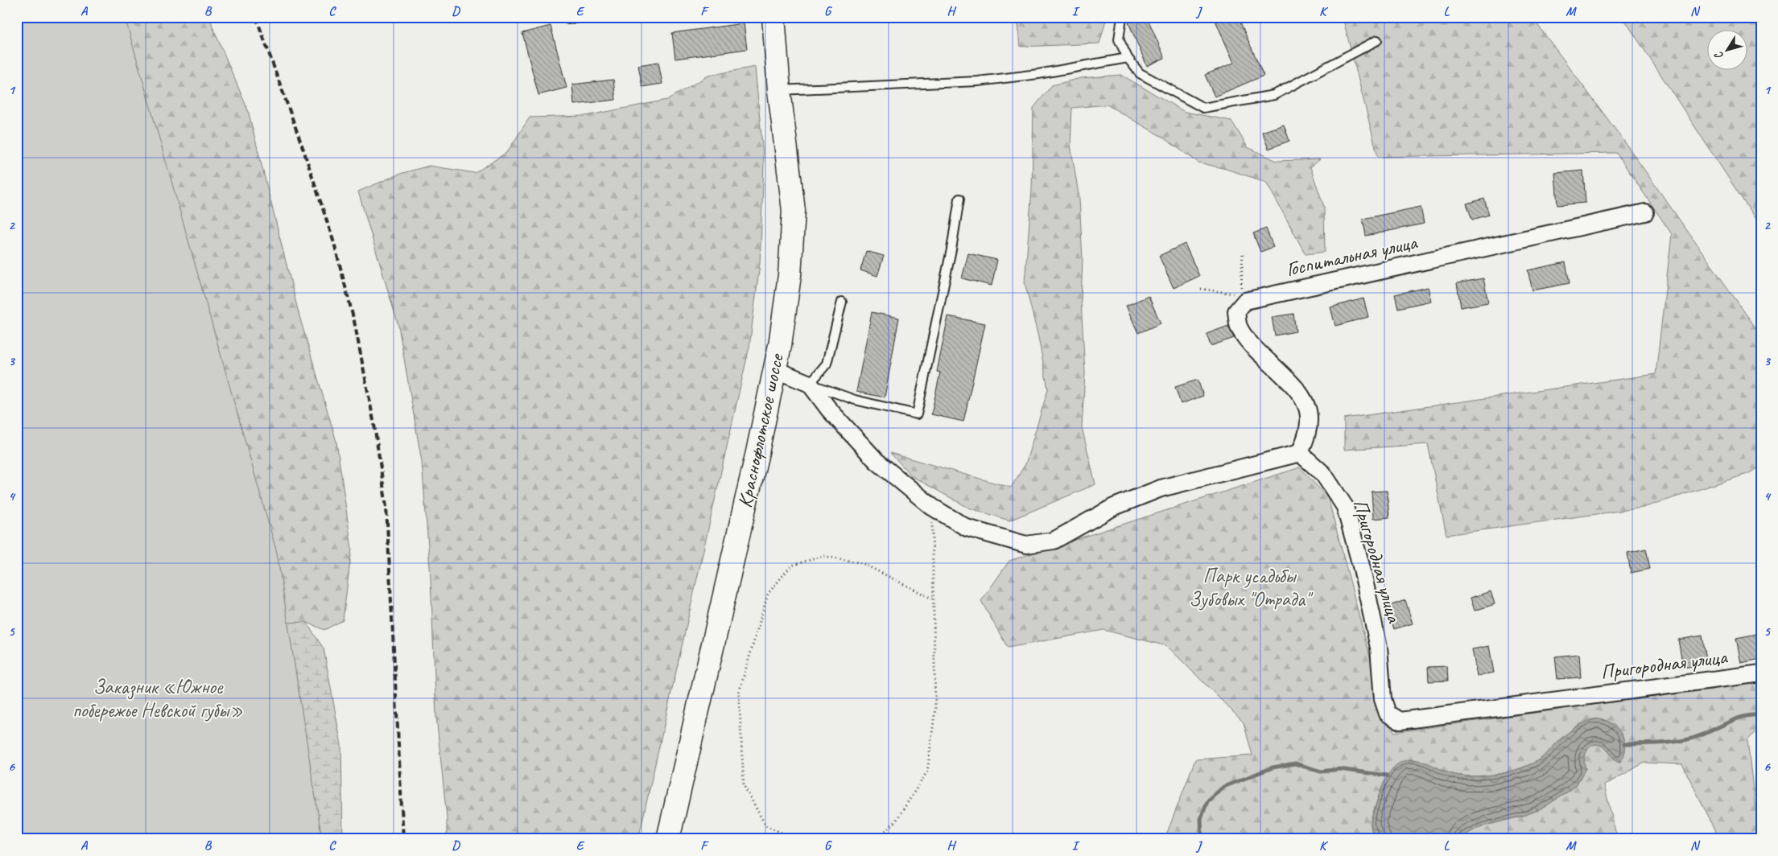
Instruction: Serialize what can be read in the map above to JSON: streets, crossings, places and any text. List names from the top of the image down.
{
  "streets": {
    "main road": ["Краснофлотское шоссе"],
    "street": ["Госпитальная улица", "Пригородная улица"]
  },
  "parks": ["Парк усадьбы Зубовых \"Отрада\"", "Заказник «Южное побережье Невской губы»"],
  "north": "bottom left",
  "grid": {
    "columns": [
      "A",
      "B",
      "C",
      "D",
      "E",
      "F",
      "G",
      "H",
      "I",
      "J",
      "K",
      "L",
      "M",
      "N"
    ],
    "rows": [
      "1",
      "2",
      "3",
      "4",
      "5",
      "6"
    ]
  }
}
